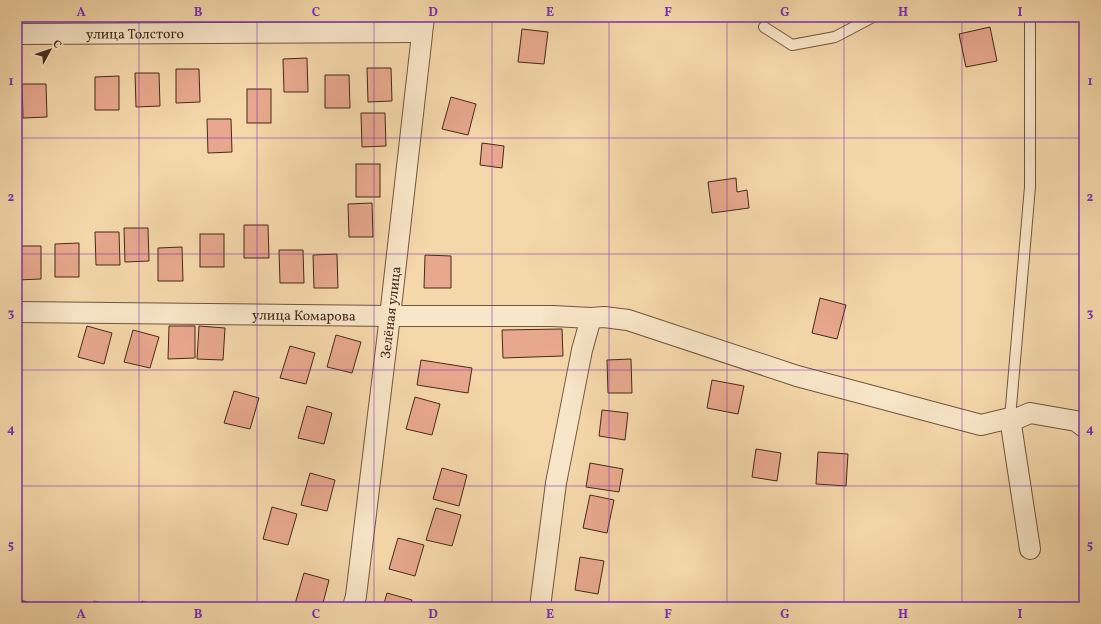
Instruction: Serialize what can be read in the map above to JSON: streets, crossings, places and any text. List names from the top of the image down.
{
  "streets": {
    "street": ["улица Толстого", "Зелёная улица", "улица Комарова"]
  },
  "crossings": [
    ["улица Толстого", "Зелёная улица"],
    ["Зелёная улица", "улица Комарова"]
  ],
  "north": "top right",
  "grid": {
    "columns": [
      "A",
      "B",
      "C",
      "D",
      "E",
      "F",
      "G",
      "H",
      "I"
    ],
    "rows": [
      "1",
      "2",
      "3",
      "4",
      "5"
    ]
  }
}
